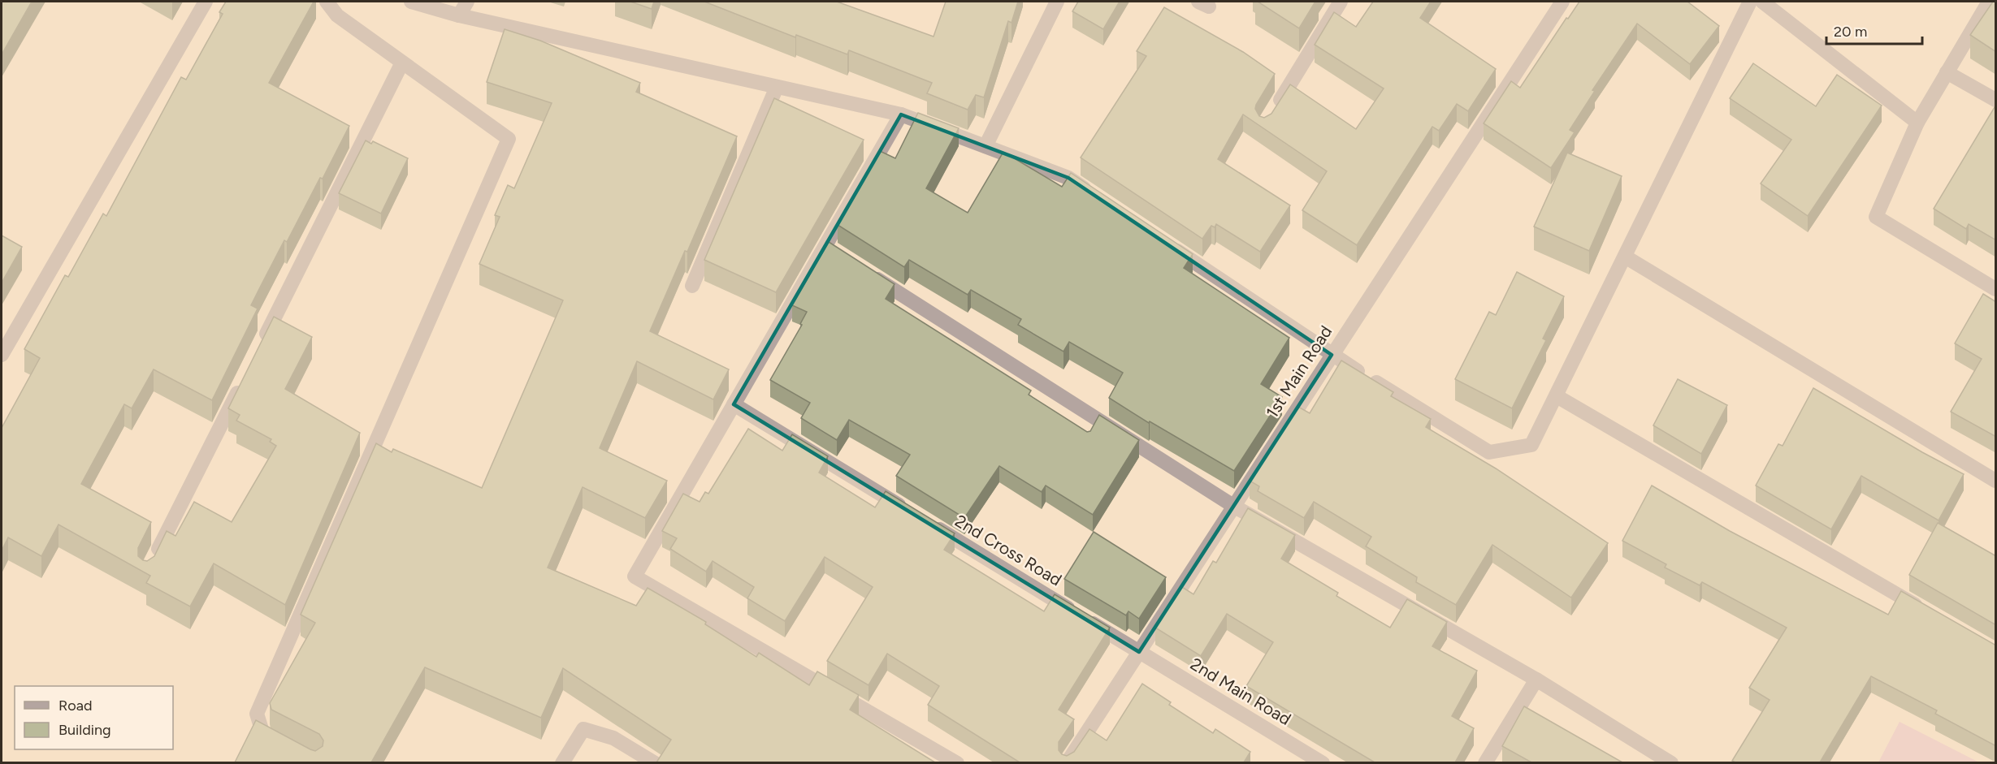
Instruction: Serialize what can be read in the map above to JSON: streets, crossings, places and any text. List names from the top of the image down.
{
  "streets": {
    "street": ["1st Main Road", "2nd Cross Road", "2nd Main Road"]
  },
  "crossings": [
    ["1st Main Road", "2nd Cross Road"],
    ["1st Main Road", "2nd Main Road"],
    ["2nd Cross Road", "2nd Main Road"]
  ],
  "legend": ["Road", "Building"],
  "scale_bar": "20 m"
}
